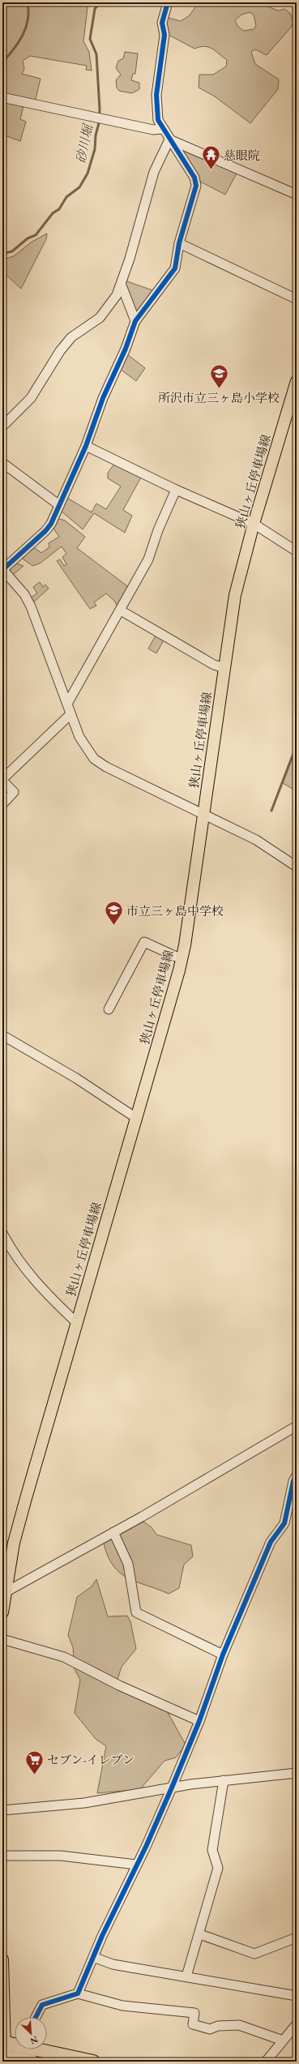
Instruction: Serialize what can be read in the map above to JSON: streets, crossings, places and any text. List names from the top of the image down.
{
  "streets": {
    "main road": ["狭山ヶ丘停車場線"]
  },
  "water": ["砂川堀"],
  "places": {
    "temple": ["慈眼院"],
    "school or university": ["所沢市立三ヶ島小学校", "市立三ヶ島中学校"],
    "supermarket": ["セブン-イレブン"]
  },
  "north": "bottom right"
}
